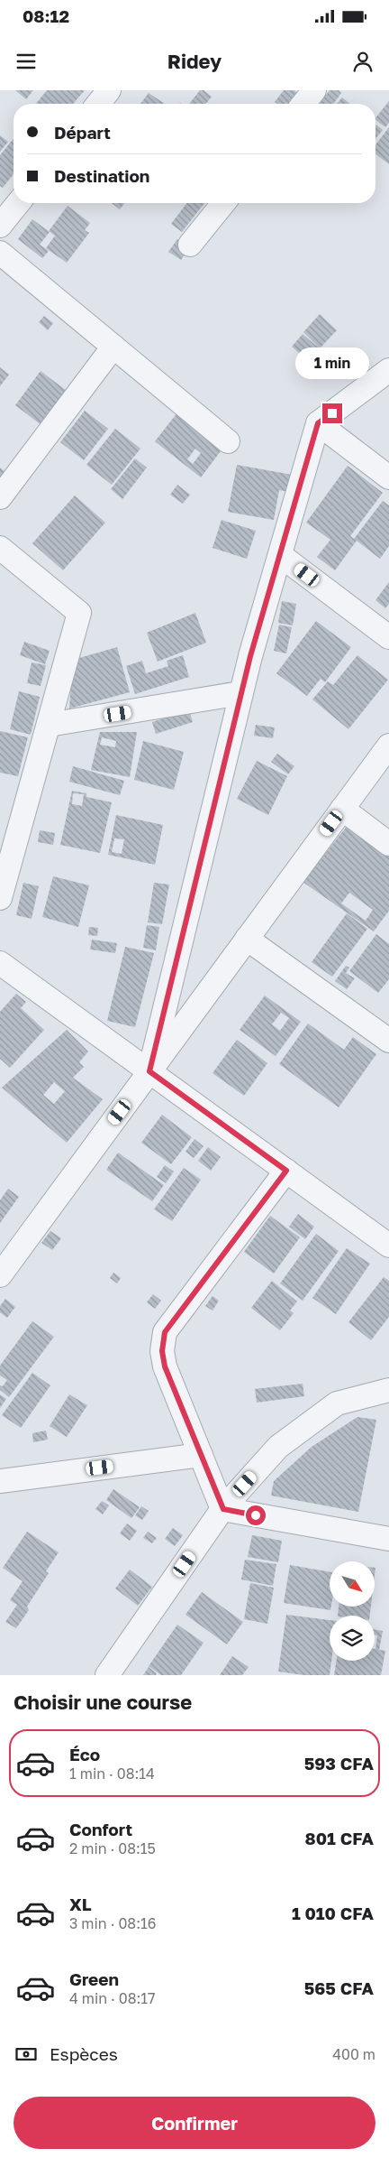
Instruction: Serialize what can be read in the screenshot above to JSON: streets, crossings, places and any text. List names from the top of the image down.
{
  "north": "bottom right",
  "page": {
    "status": "08:12",
    "header": "Ridey",
    "banner": ["Départ", "Destination"],
    "bubble": "1 min",
    "heading": "Choisir une course",
    "list": [
      {
        "name": "Éco",
        "note": "1 min · 08:14",
        "value": "593 CFA"
      },
      {
        "name": "Confort",
        "note": "2 min · 08:15",
        "value": "801 CFA"
      },
      {
        "name": "XL",
        "note": "3 min · 08:16",
        "value": "1 010 CFA"
      },
      {
        "name": "Green",
        "note": "4 min · 08:17",
        "value": "565 CFA"
      }
    ],
    "pay": ["Espèces", "400 m"],
    "buttons": "Confirmer"
  }
}
